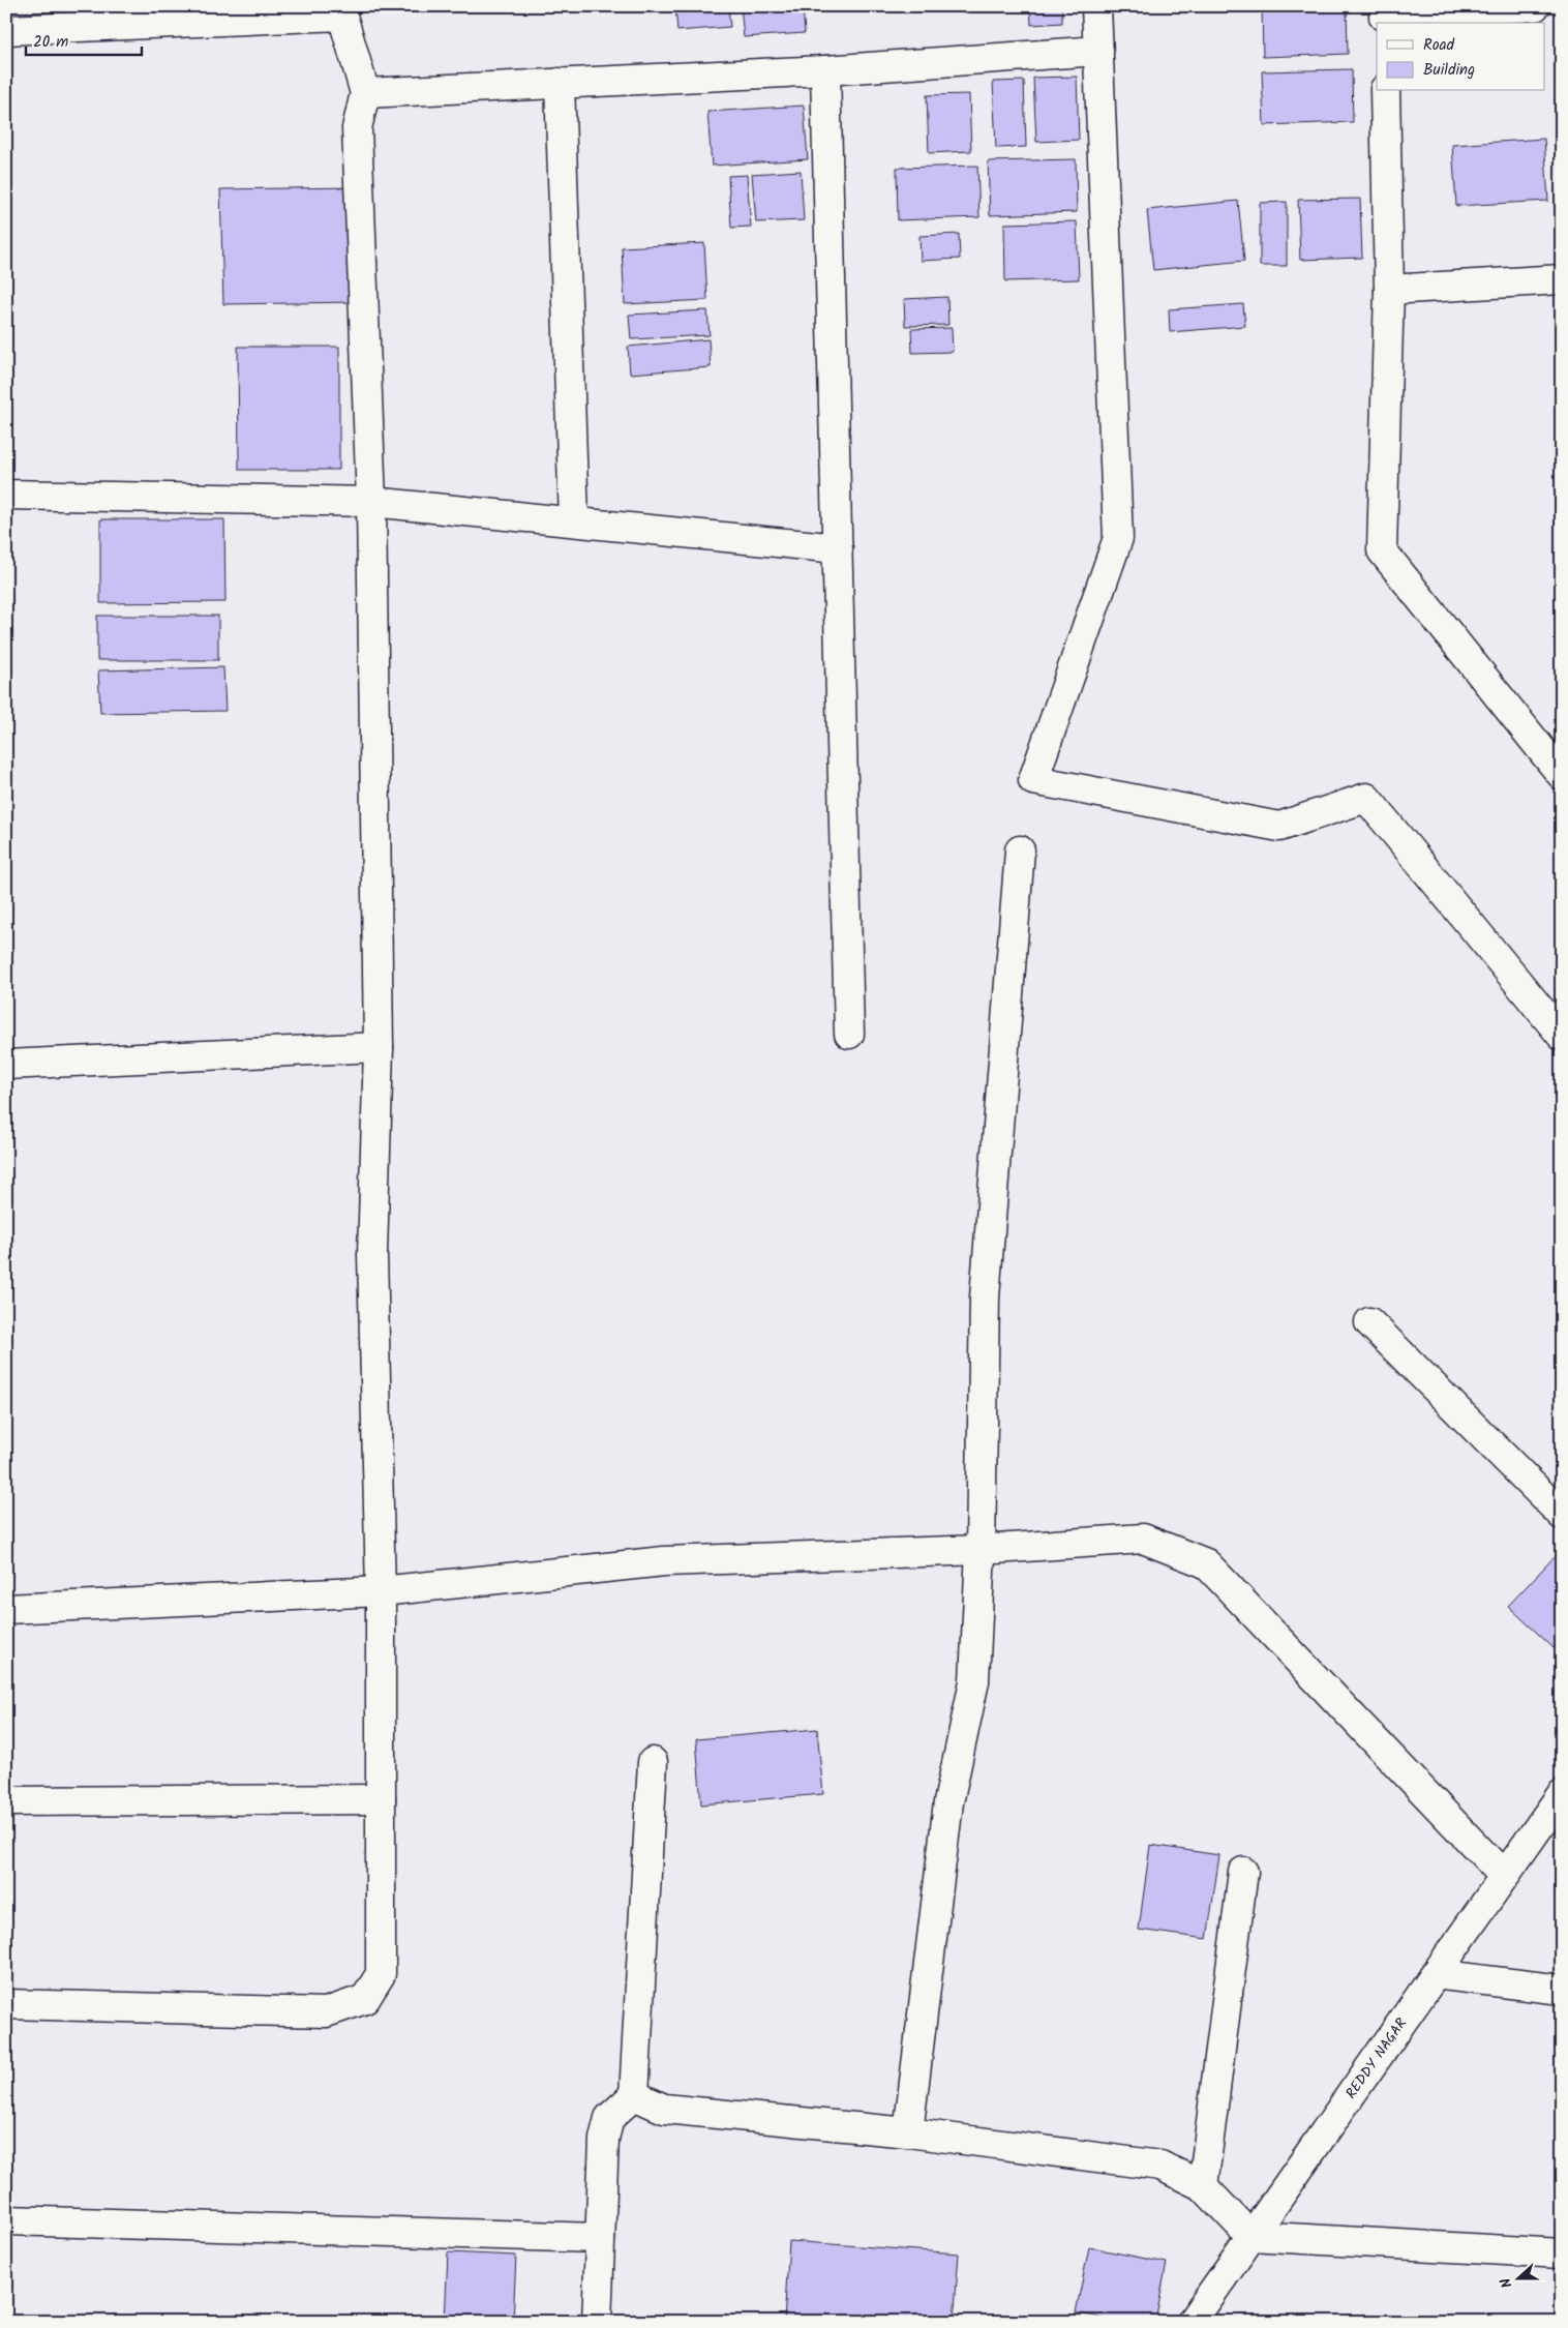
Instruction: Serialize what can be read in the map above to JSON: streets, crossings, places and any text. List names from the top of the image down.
{
  "streets": {
    "street": ["REDDY NAGAR"]
  },
  "legend": ["Road", "Building"],
  "scale_bar": "20 m",
  "north": "left"
}
